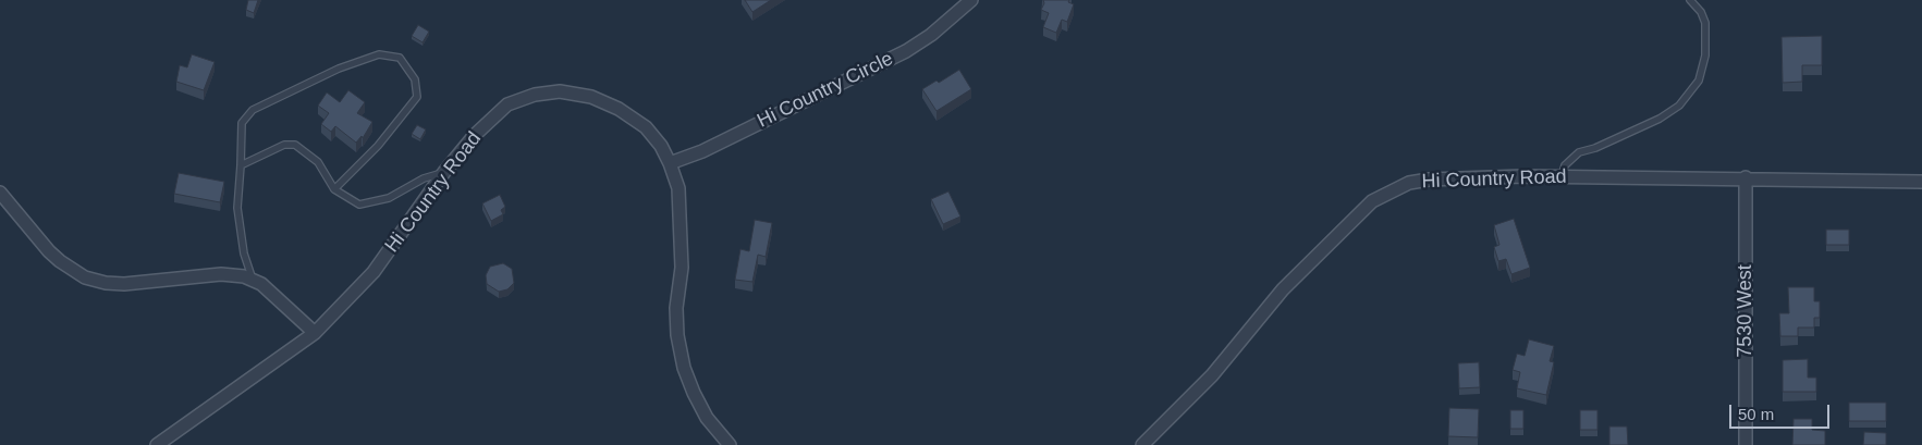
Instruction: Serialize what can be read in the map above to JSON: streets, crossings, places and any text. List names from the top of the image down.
{
  "streets": {
    "street": ["Hi Country Circle", "Hi Country Road", "7530 West"]
  },
  "crossings": [
    ["Hi Country Circle", "Hi Country Road"],
    ["Hi Country Road", "7530 West"]
  ],
  "scale_bar": "50 m"
}
